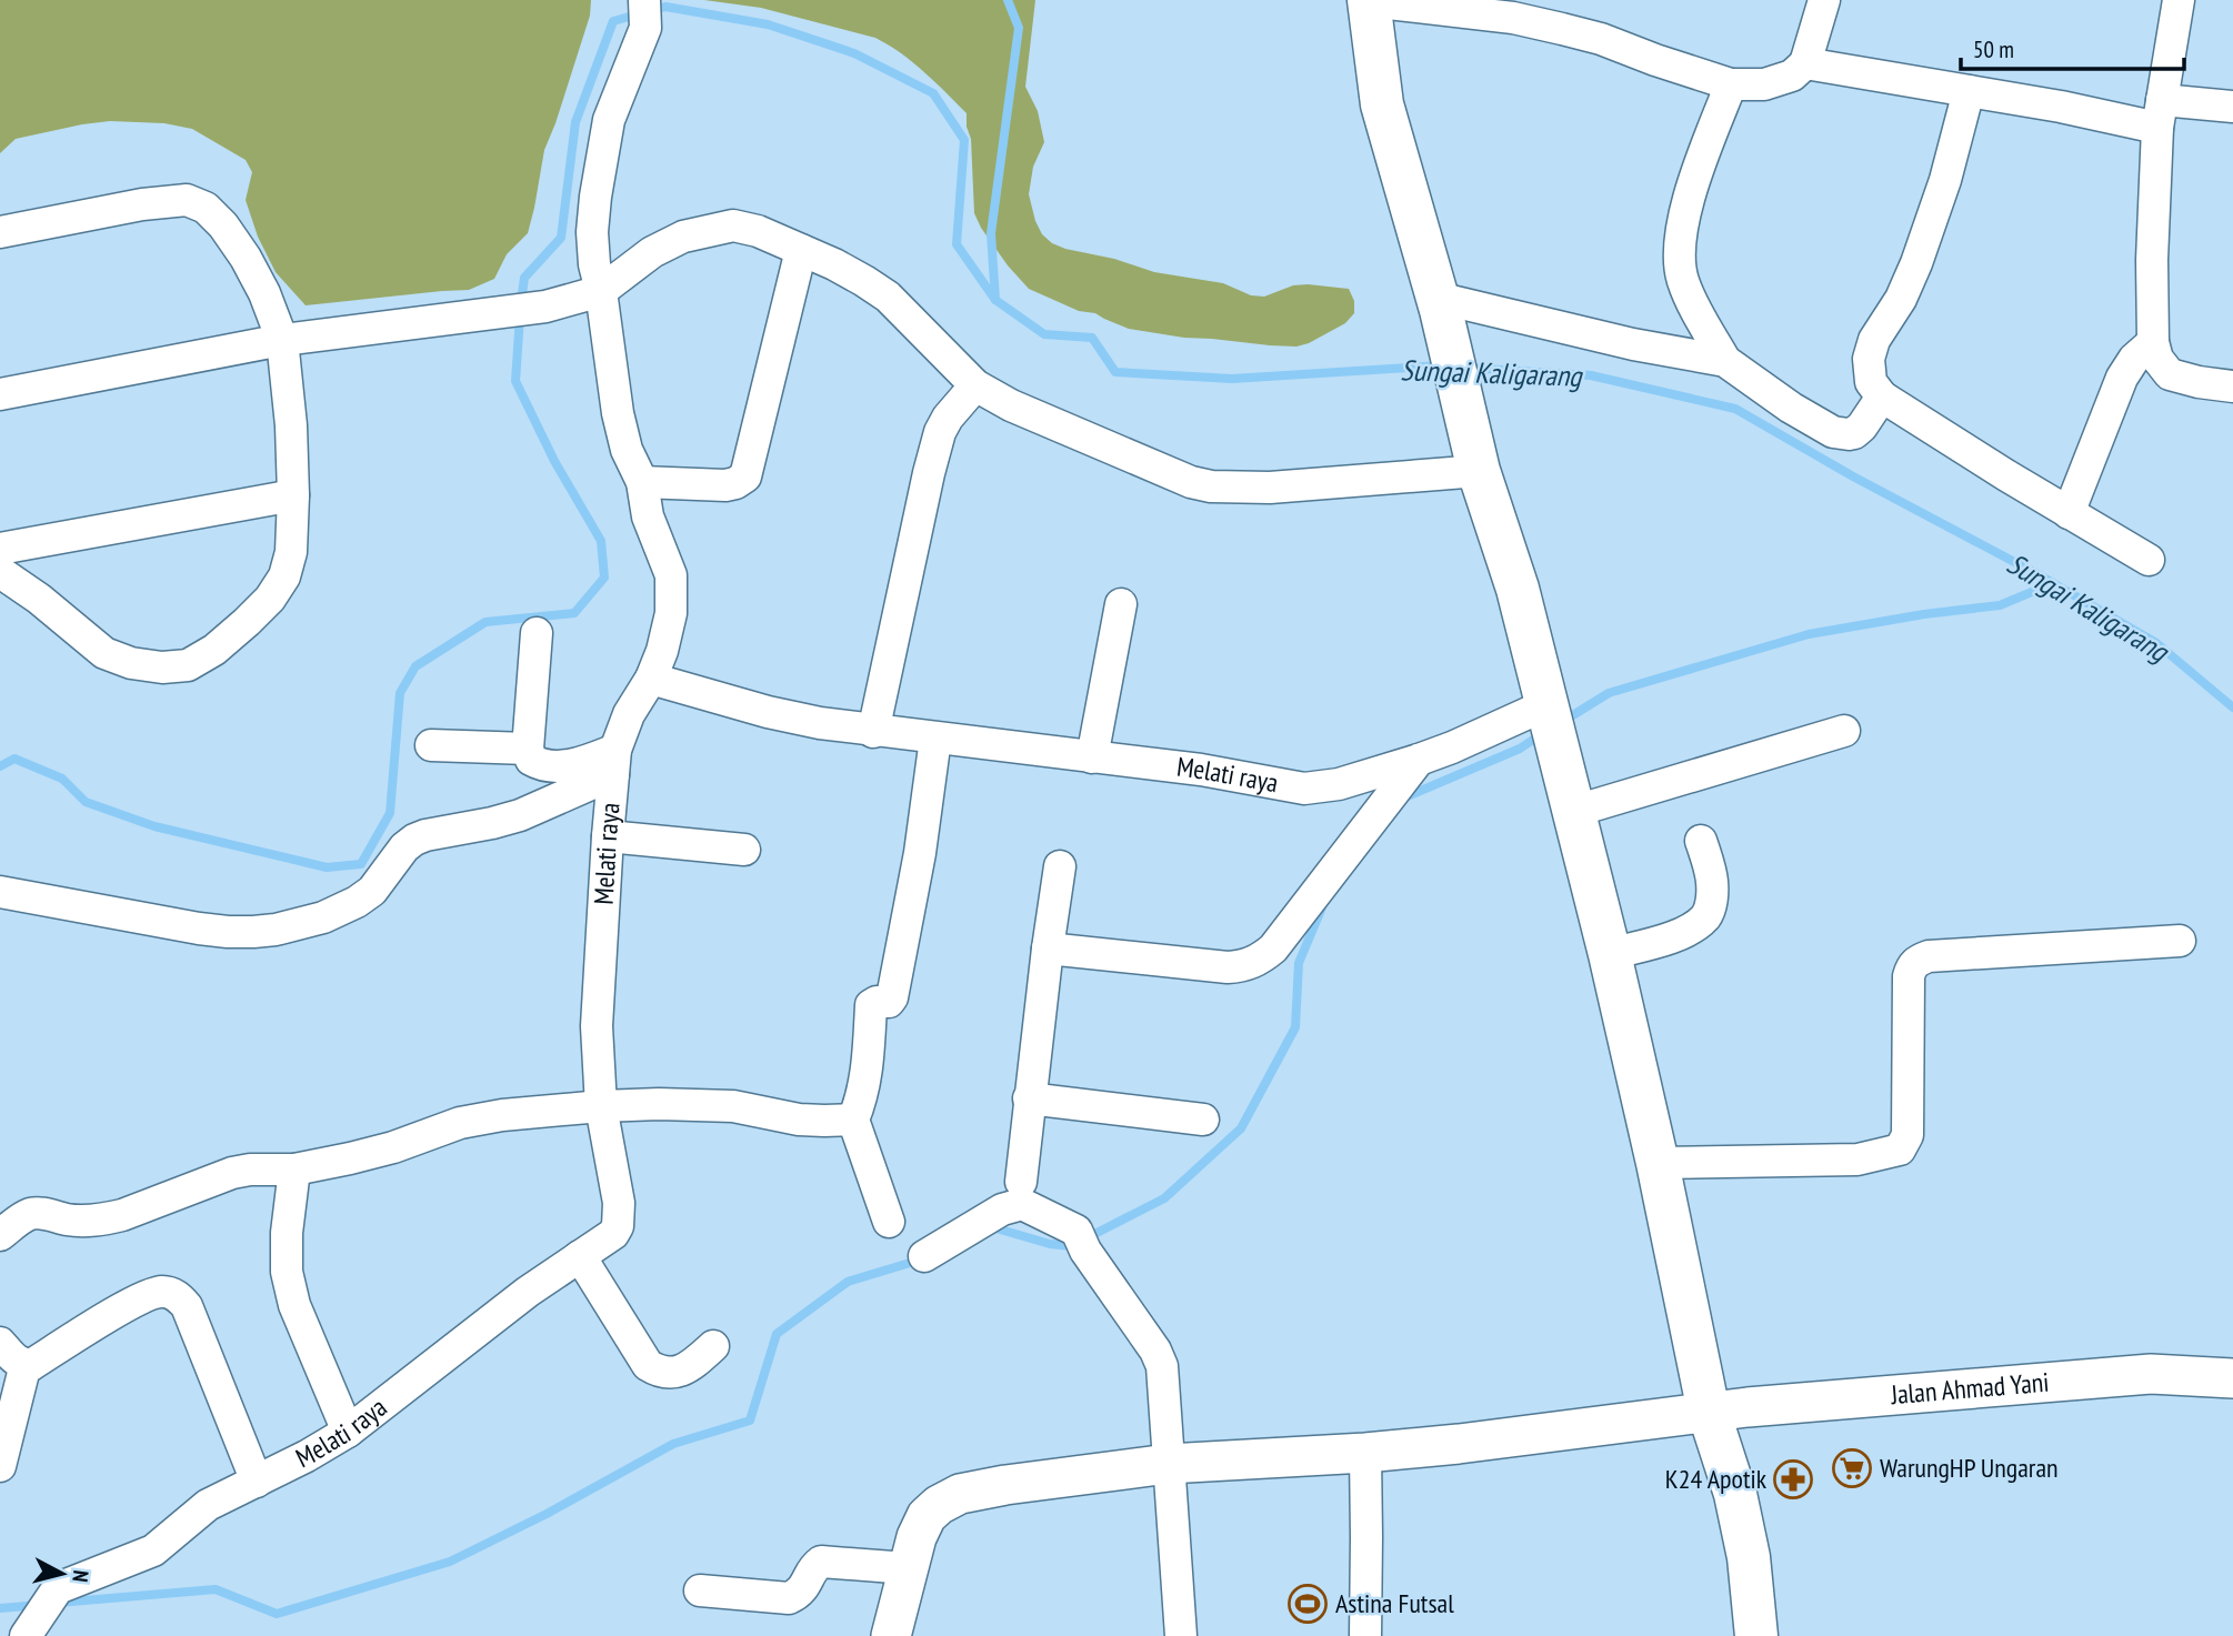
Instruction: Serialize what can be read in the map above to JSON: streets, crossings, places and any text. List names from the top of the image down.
{
  "streets": {
    "street": ["Melati raya", "Jalan Ahmad Yani"]
  },
  "water": ["Sungai Kaligarang"],
  "places": {
    "supermarket": ["WarungHP Ungaran"],
    "pharmacy": ["K24 Apotik"],
    "sports": ["Astina Futsal"]
  },
  "scale_bar": "50 m",
  "north": "right"
}
